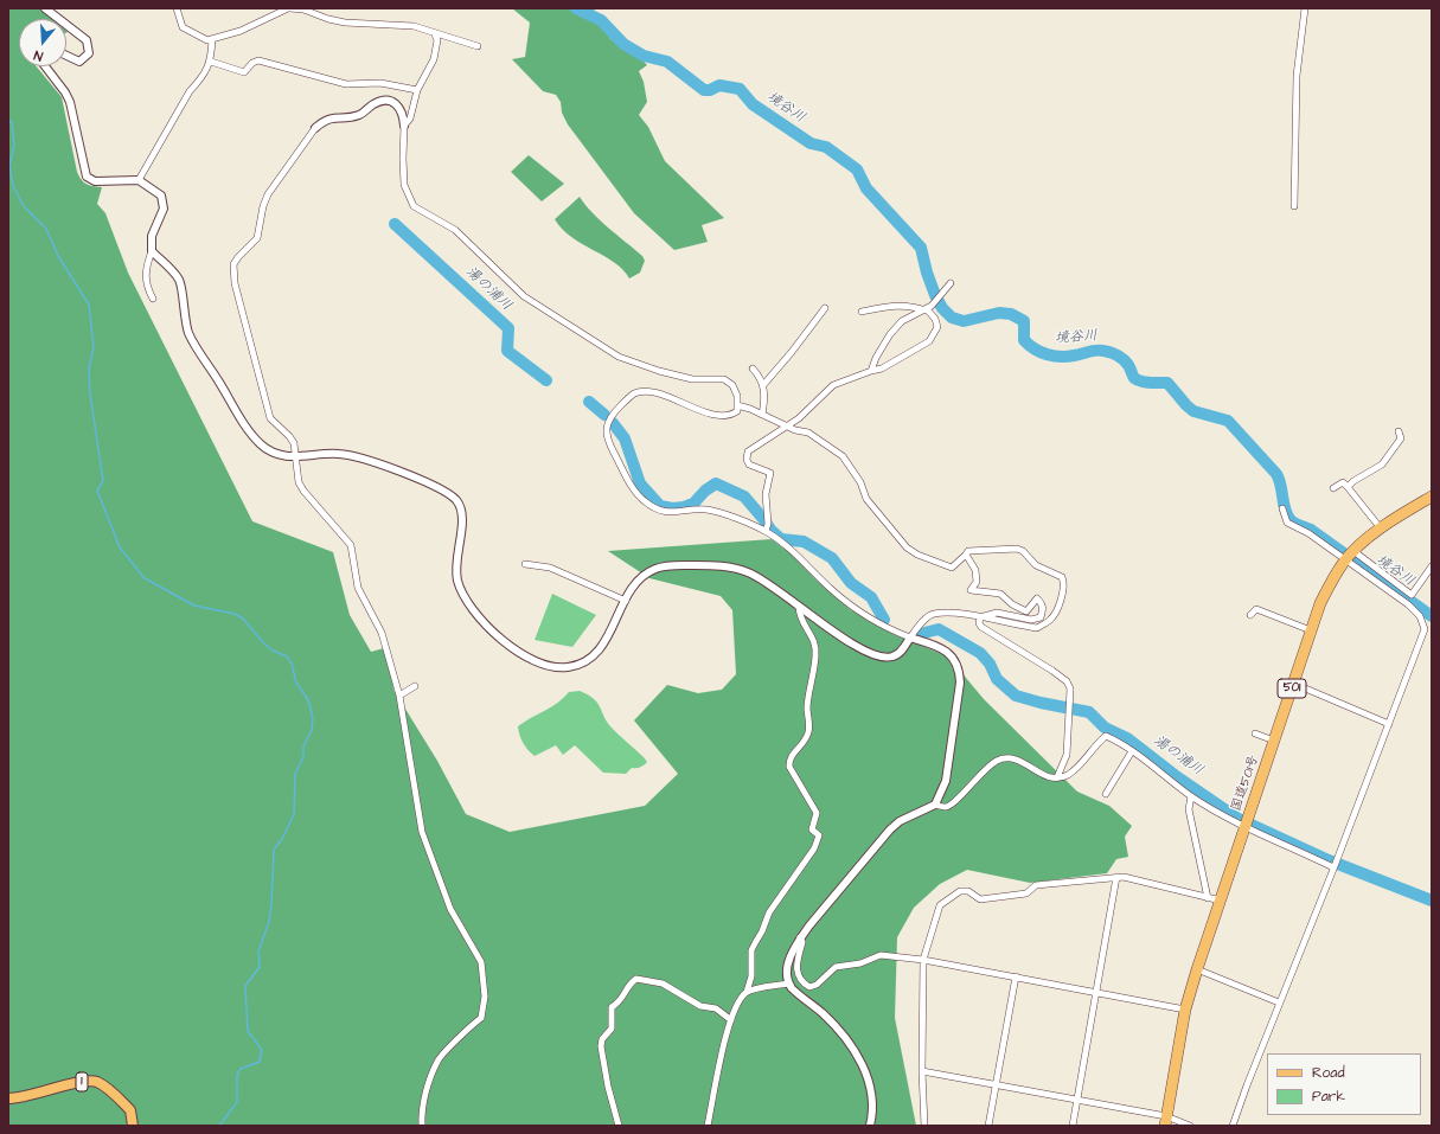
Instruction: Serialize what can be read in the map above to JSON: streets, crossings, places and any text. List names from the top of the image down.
{
  "streets": {
    "highway": ["501", "国道501号"],
    "main road": ["1"]
  },
  "water": ["境谷川", "湯の浦川"],
  "legend": ["Road", "Park"],
  "north": "bottom"
}
